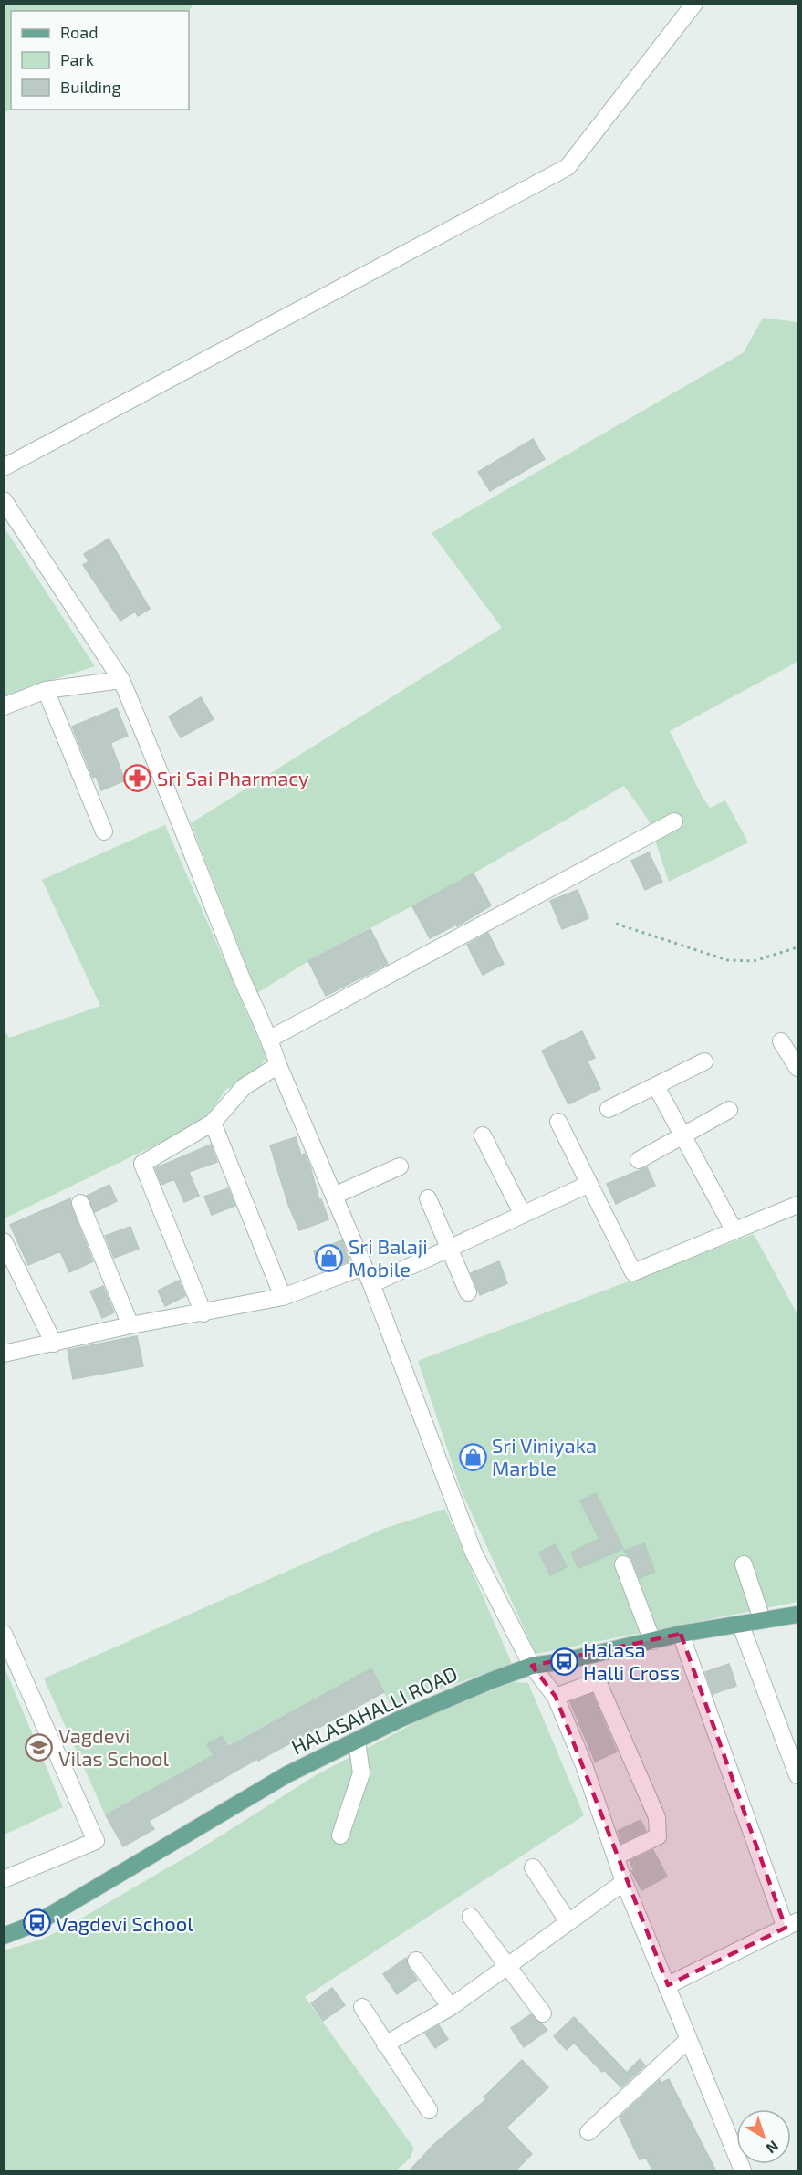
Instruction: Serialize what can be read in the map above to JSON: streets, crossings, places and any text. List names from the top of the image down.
{
  "streets": {
    "main road": ["HALASAHALLI ROAD"]
  },
  "places": {
    "pharmacy": ["Sri Sai Pharmacy"],
    "shop": ["Sri Balaji Mobile", "Sri Viniyaka Marble"],
    "bus stop": ["Halasa Halli Cross", "Vagdevi School"],
    "school or university": ["Vagdevi Vilas School"]
  },
  "legend": ["Road", "Park", "Building"],
  "north": "bottom right"
}
